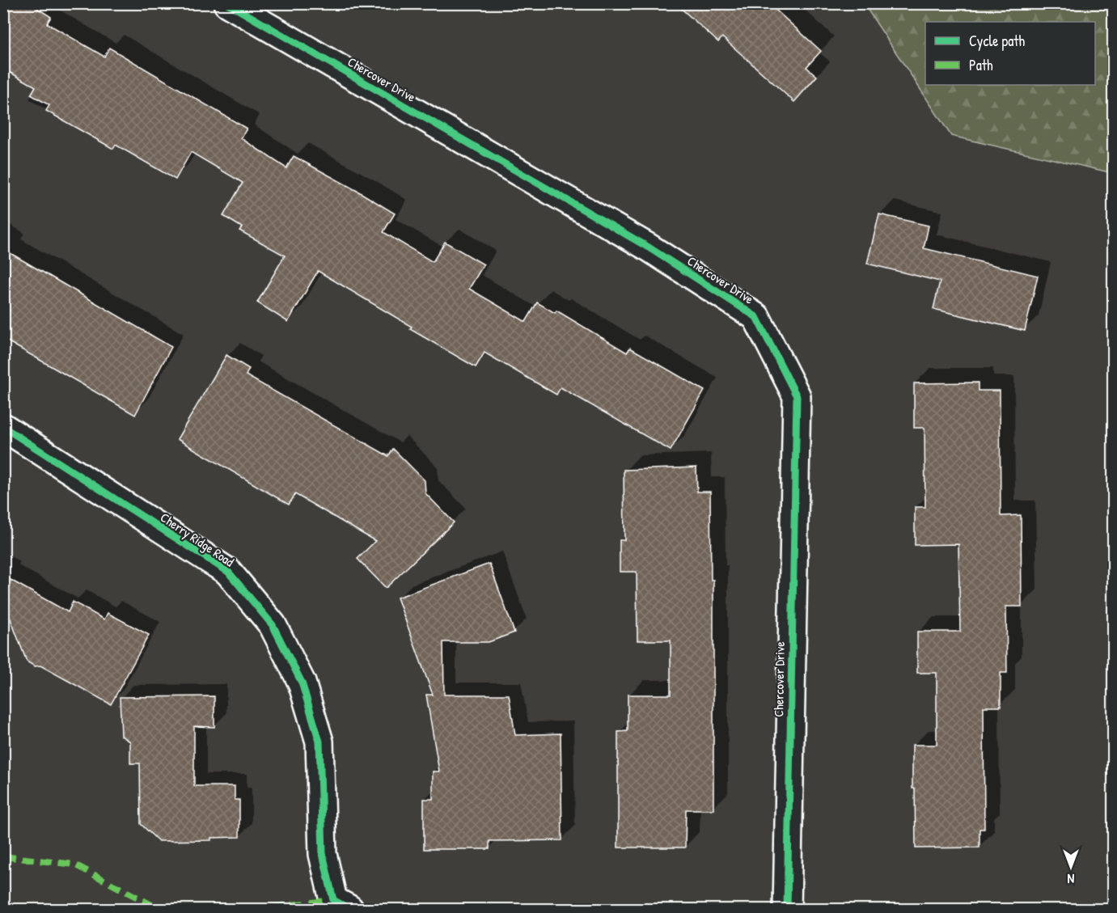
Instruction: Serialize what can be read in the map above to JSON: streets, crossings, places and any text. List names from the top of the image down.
{
  "streets": {
    "street": ["Chercover Drive", "Cherry Ridge Road"]
  },
  "legend": ["Cycle path", "Path"],
  "north": "bottom"
}
